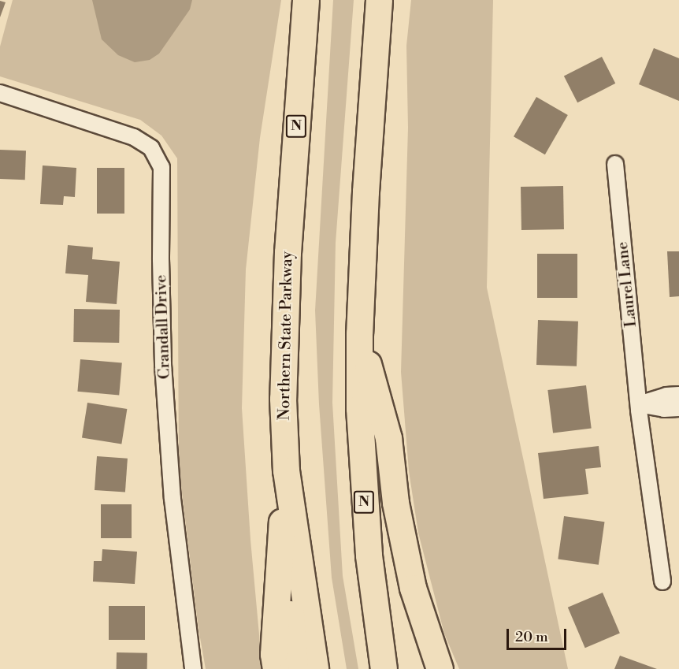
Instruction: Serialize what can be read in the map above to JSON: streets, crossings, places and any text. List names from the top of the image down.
{
  "streets": {
    "highway": ["N", "Northern State Parkway"],
    "street": ["Laurel Lane", "Crandall Drive"]
  },
  "scale_bar": "20 m"
}
